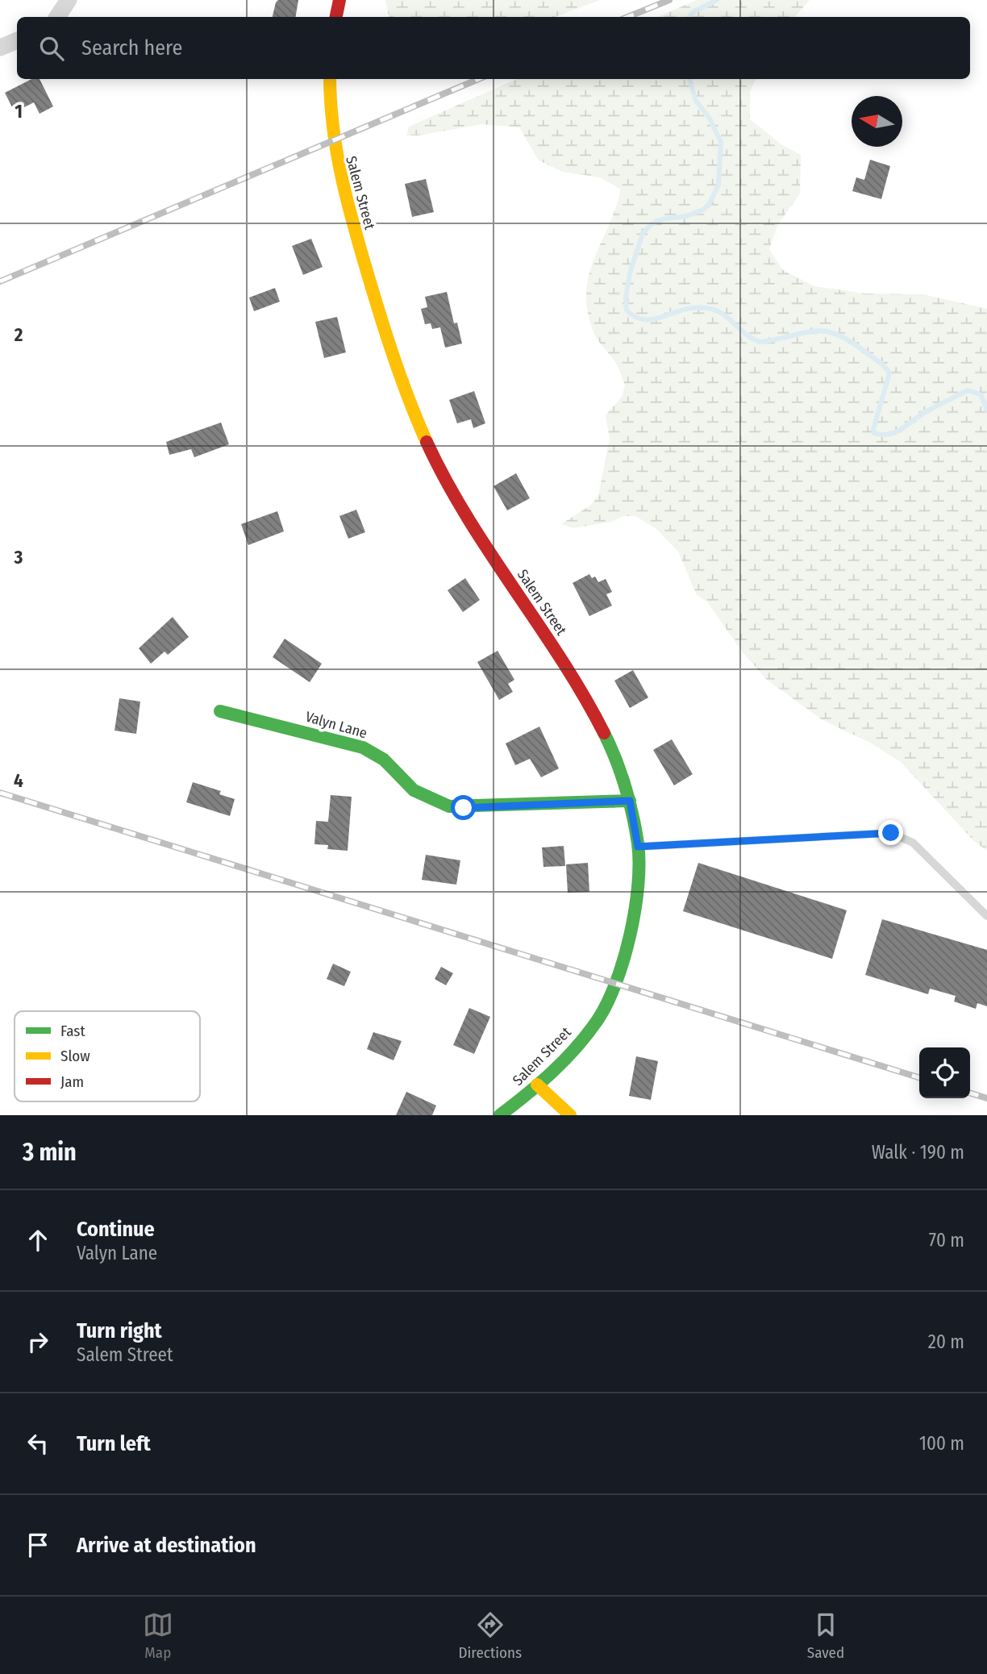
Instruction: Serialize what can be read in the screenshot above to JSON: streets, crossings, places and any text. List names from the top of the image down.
{
  "streets": {
    "street": ["Salem Street", "Valyn Lane"]
  },
  "crossings": [
    ["Salem Street", "Valyn Lane"]
  ],
  "legend": ["Fast", "Slow", "Jam"],
  "north": "left",
  "page": {
    "search": "Search here",
    "heading": ["3 min", "Walk · 190 m"],
    "list": [
      ["Continue", "Valyn Lane", "70 m"],
      ["Turn right", "Salem Street", "20 m"],
      ["Turn left", "100 m"],
      "Arrive at destination"
    ],
    "nav": ["Map", "Directions", "Saved"]
  },
  "grid": {
    "rows": [
      "1",
      "2",
      "3",
      "4"
    ]
  }
}
